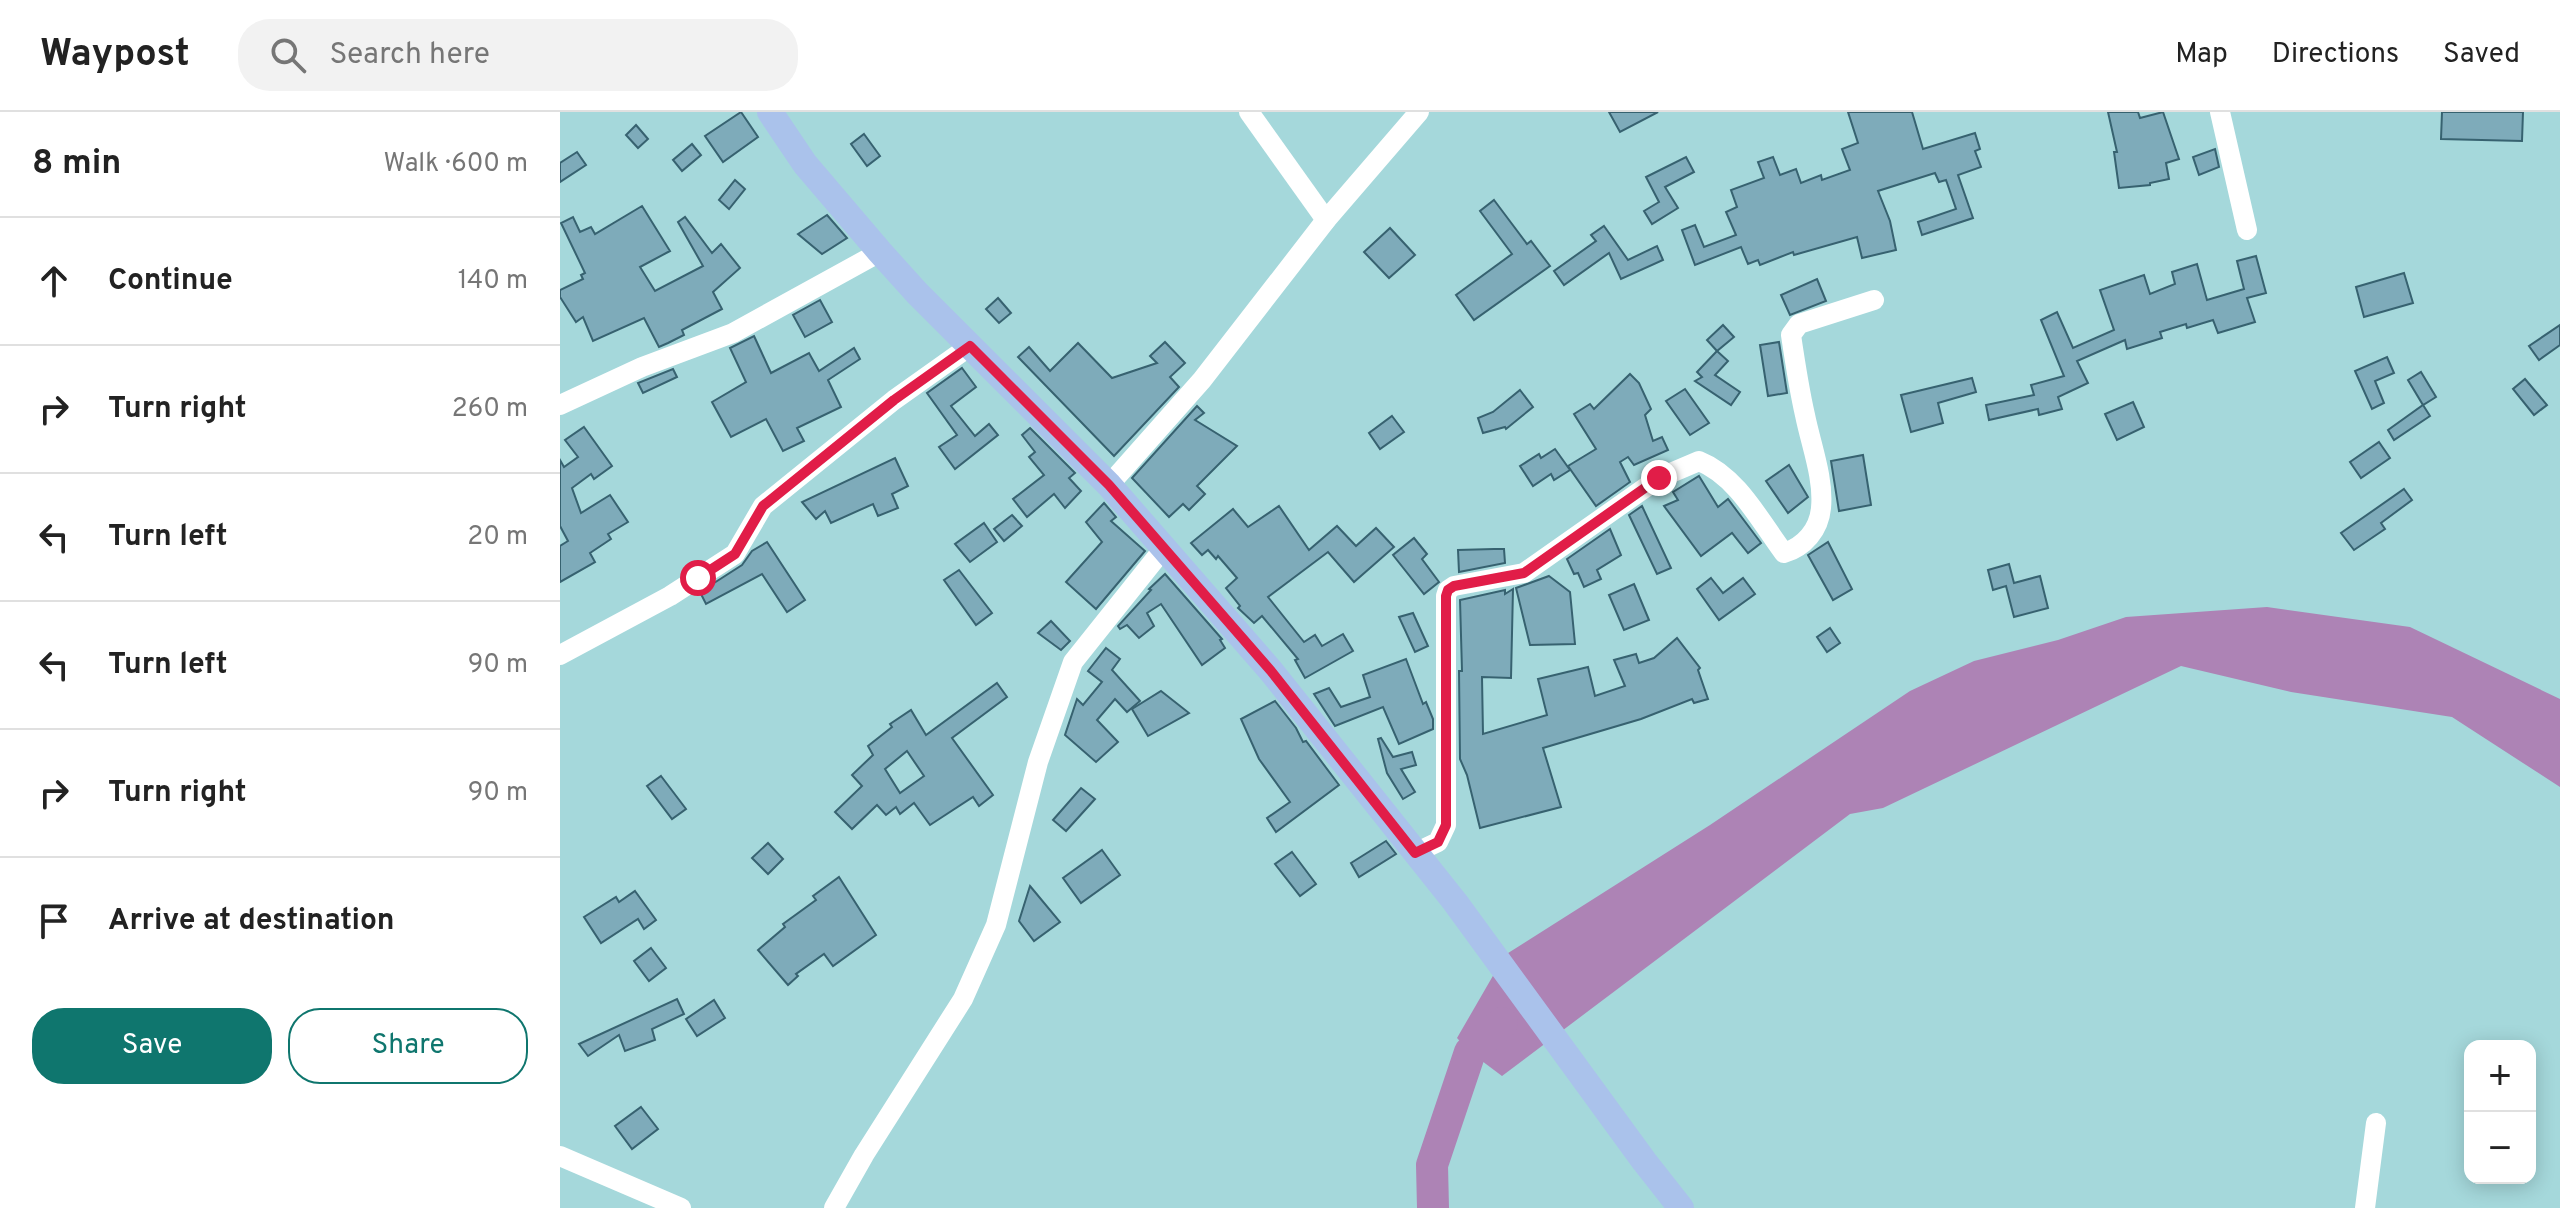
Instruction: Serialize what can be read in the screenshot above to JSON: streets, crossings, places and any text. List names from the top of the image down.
{
  "page": {
    "header": "Waypost",
    "search": "Search here",
    "nav": ["Map", "Directions", "Saved"],
    "heading": ["8 min", "Walk · 600 m"],
    "list": [
      ["Continue", "140 m"],
      ["Turn right", "260 m"],
      ["Turn left", "20 m"],
      ["Turn left", "90 m"],
      ["Turn right", "90 m"],
      "Arrive at destination"
    ],
    "buttons": ["Save", "Share"],
    "map_buttons": ["+", "−"]
  }
}
